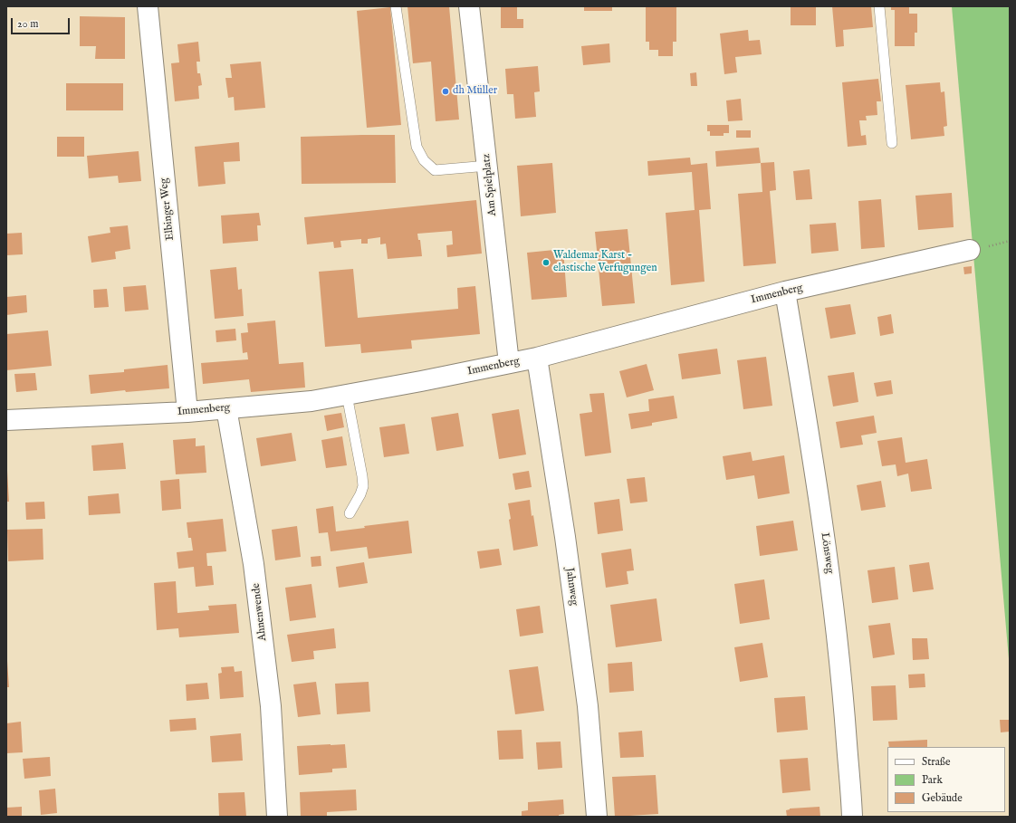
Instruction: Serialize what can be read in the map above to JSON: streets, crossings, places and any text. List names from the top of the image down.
{
  "streets": {
    "street": [
      "Am Spielplatz",
      "Elbinger Weg",
      "Immenberg",
      "Lönsweg",
      "Jahnweg",
      "Ahnenwende"
    ]
  },
  "crossings": [
    ["Am Spielplatz", "Immenberg"],
    ["Elbinger Weg", "Immenberg"],
    ["Immenberg", "Lönsweg"],
    ["Immenberg", "Jahnweg"],
    ["Immenberg", "Ahnenwende"]
  ],
  "places": ["dh Müller", "Waldemar Karst - elastische Verfugungen"],
  "legend": ["Straße", "Park", "Gebäude"],
  "scale_bar": "20 m"
}
